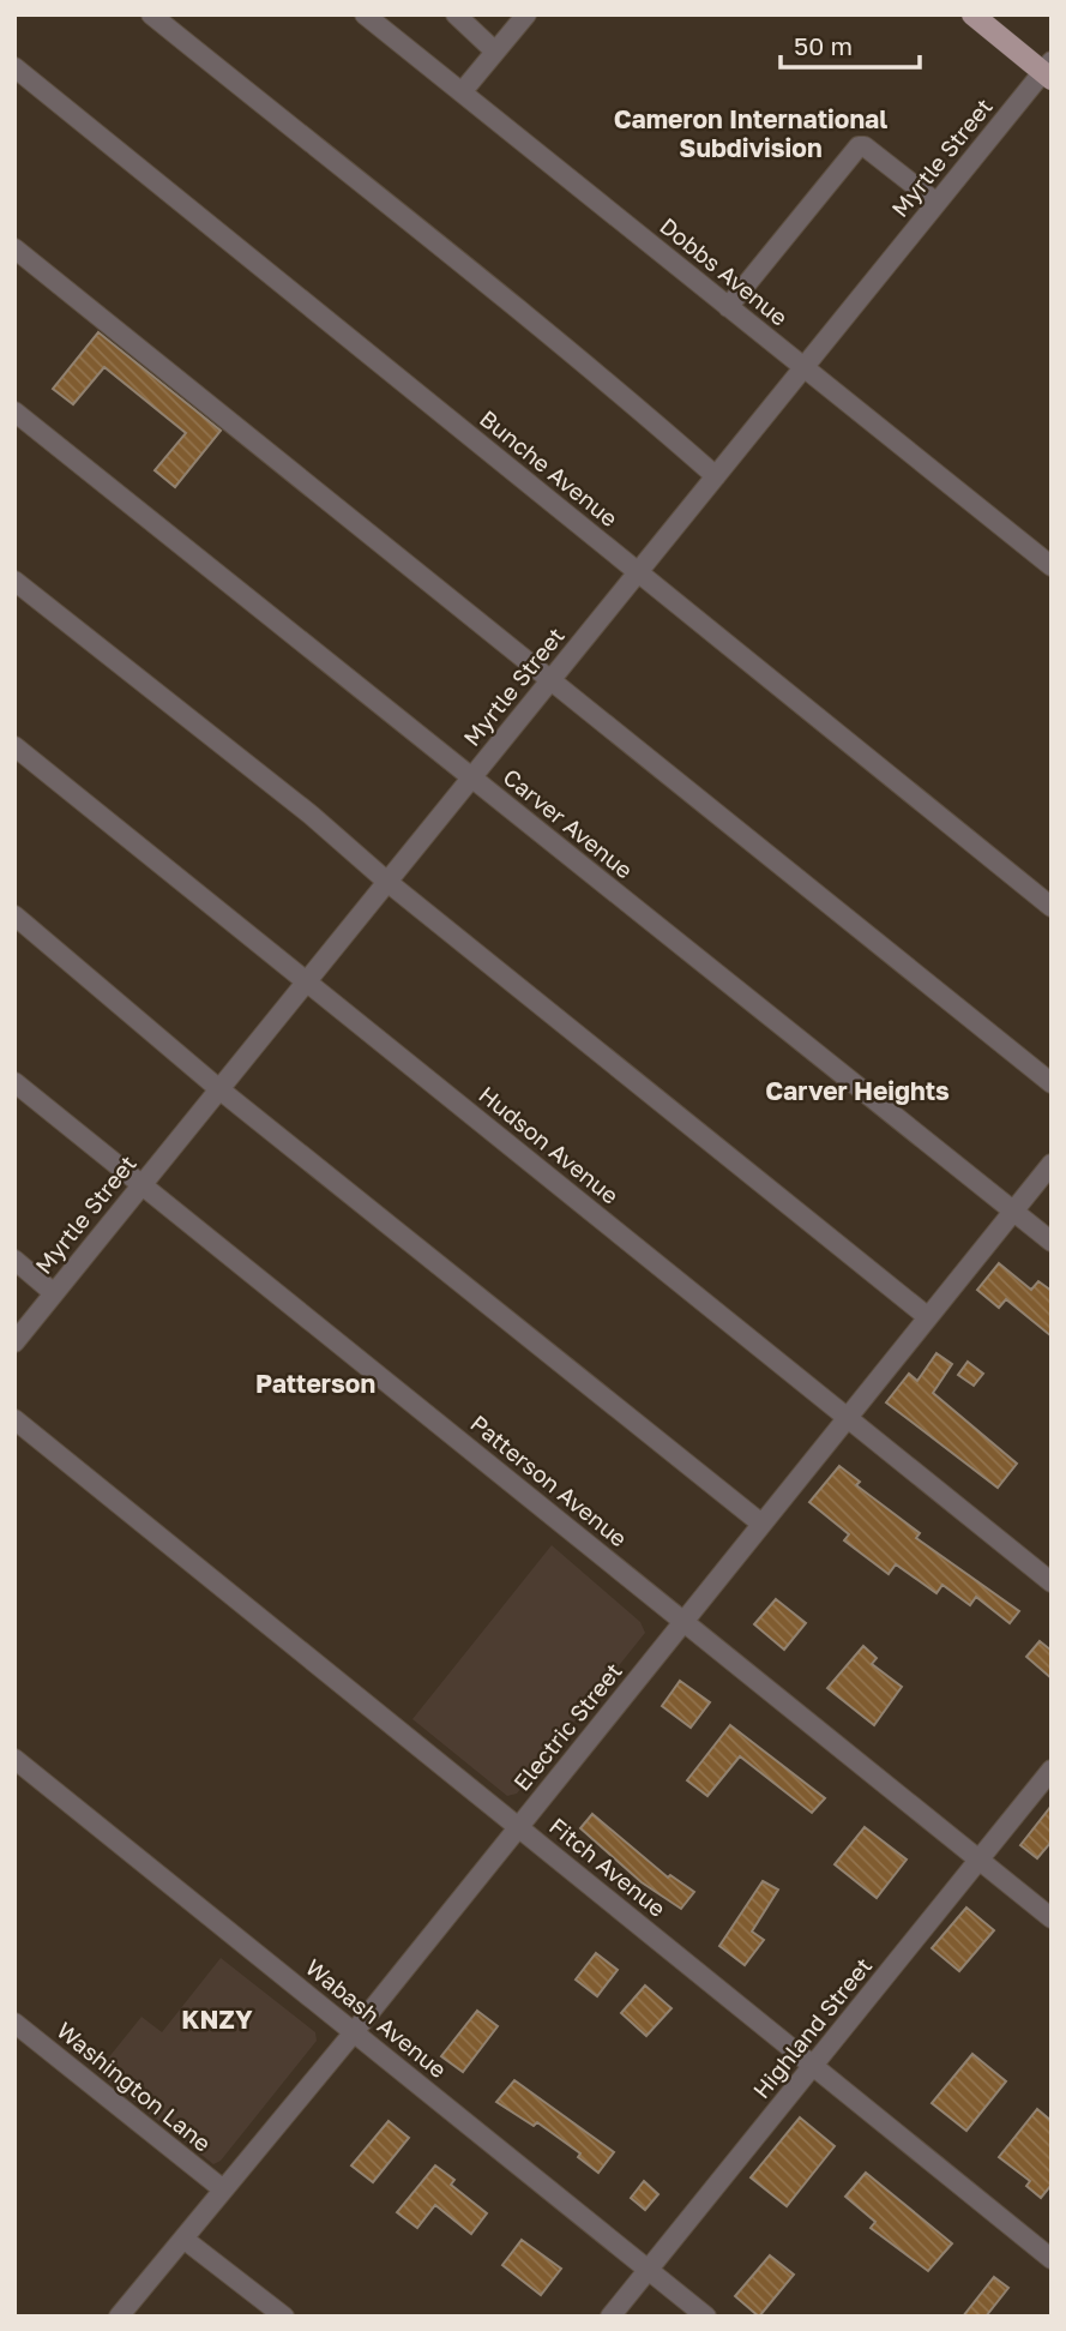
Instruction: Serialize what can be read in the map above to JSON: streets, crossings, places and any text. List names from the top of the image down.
{
  "streets": {
    "street": [
      "Myrtle Street",
      "Dobbs Avenue",
      "Bunche Avenue",
      "Carver Avenue",
      "Hudson Avenue",
      "Patterson Avenue",
      "Electric Street",
      "Fitch Avenue",
      "Wabash Avenue",
      "Highland Street",
      "Washington Lane"
    ]
  },
  "crossings": [
    ["Myrtle Street", "Dobbs Avenue"],
    ["Myrtle Street", "Bunche Avenue"],
    ["Myrtle Street", "Carver Avenue"],
    ["Myrtle Street", "Hudson Avenue"],
    ["Myrtle Street", "Patterson Avenue"],
    ["Carver Avenue", "Electric Street"],
    ["Hudson Avenue", "Electric Street"],
    ["Patterson Avenue", "Electric Street"],
    ["Patterson Avenue", "Highland Street"],
    ["Electric Street", "Fitch Avenue"],
    ["Electric Street", "Wabash Avenue"],
    ["Electric Street", "Washington Lane"],
    ["Fitch Avenue", "Highland Street"],
    ["Wabash Avenue", "Highland Street"]
  ],
  "districts": [
    "Cameron International Subdivision",
    "Carver Heights",
    "Patterson",
    "KNZY"
  ],
  "scale_bar": "50 m"
}
